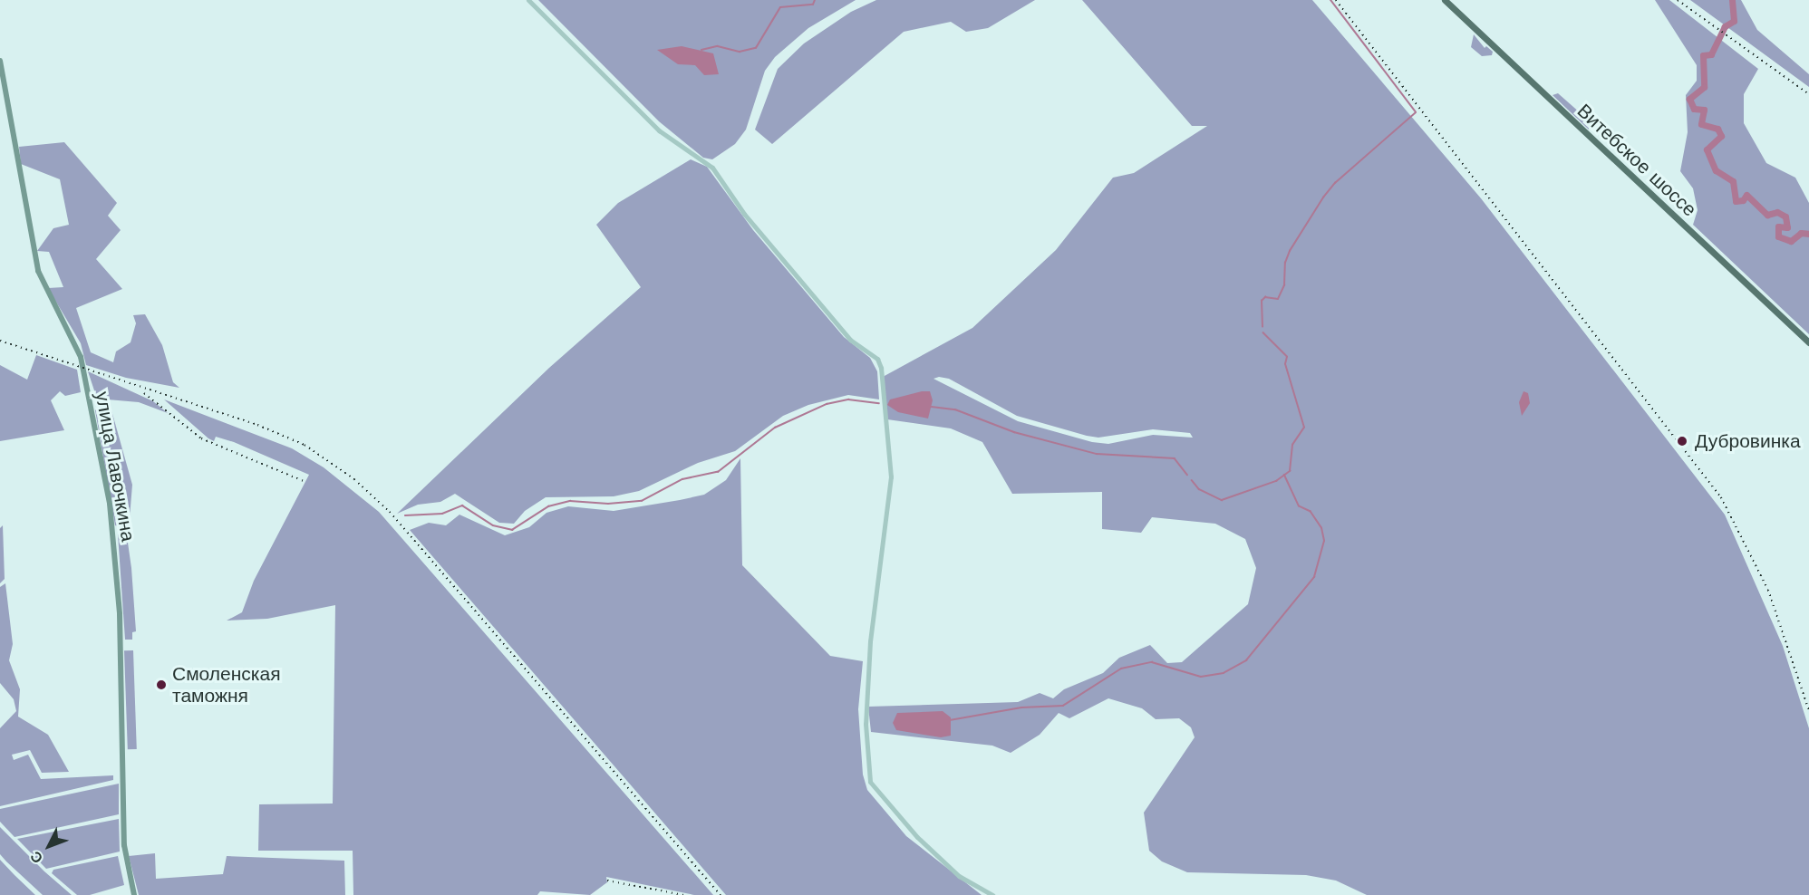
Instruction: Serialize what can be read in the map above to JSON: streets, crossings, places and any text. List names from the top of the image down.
{
  "streets": {
    "main road": ["Витебское шоссе", "улица Лавочкина"]
  },
  "places": ["Дубровинка", "Смоленская таможня"],
  "north": "bottom left"
}
